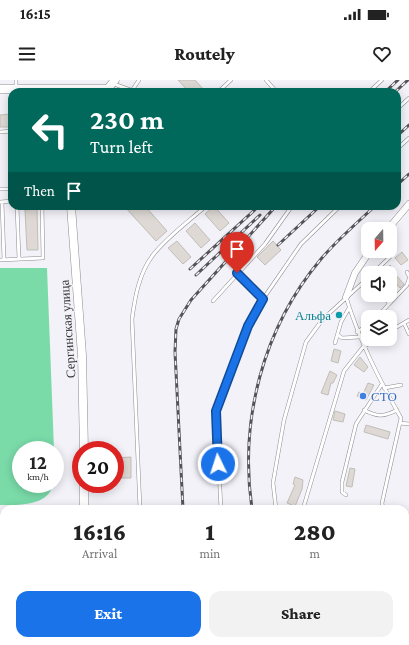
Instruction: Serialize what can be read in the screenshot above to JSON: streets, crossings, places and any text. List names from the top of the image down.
{
  "streets": {
    "main road": ["Сергинская улица"]
  },
  "places": ["Альфа", "СТО"],
  "north": "bottom",
  "page": {
    "status": "16:15",
    "header": "Routely",
    "turn": ["230 m", "Turn left"],
    "then": "Then",
    "speed": "12 km/h",
    "limit": "20",
    "eta": [
      "16:16",
      "Arrival",
      "1",
      "min",
      "280",
      "m"
    ],
    "buttons": ["Exit", "Share"]
  }
}
